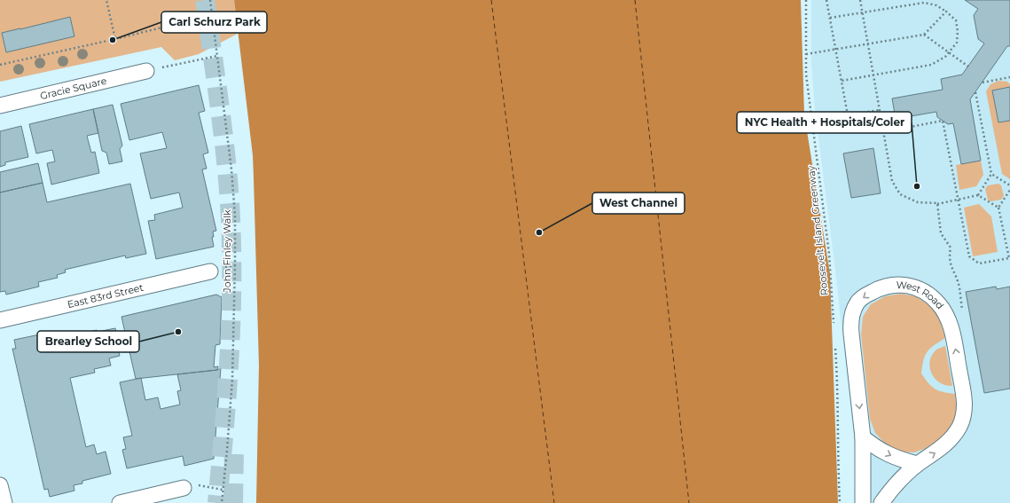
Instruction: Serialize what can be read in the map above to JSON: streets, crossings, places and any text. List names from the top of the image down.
{
  "streets": {
    "street": ["Gracie Square", "East 83rd Street", "West Road"],
    "path": ["Roosevelt Island Greenway", "John Finley Walk"]
  },
  "places": [
    "Carl Schurz Park",
    "NYC Health + Hospitals/Coler",
    "West Channel",
    "Brearley School"
  ]
}
